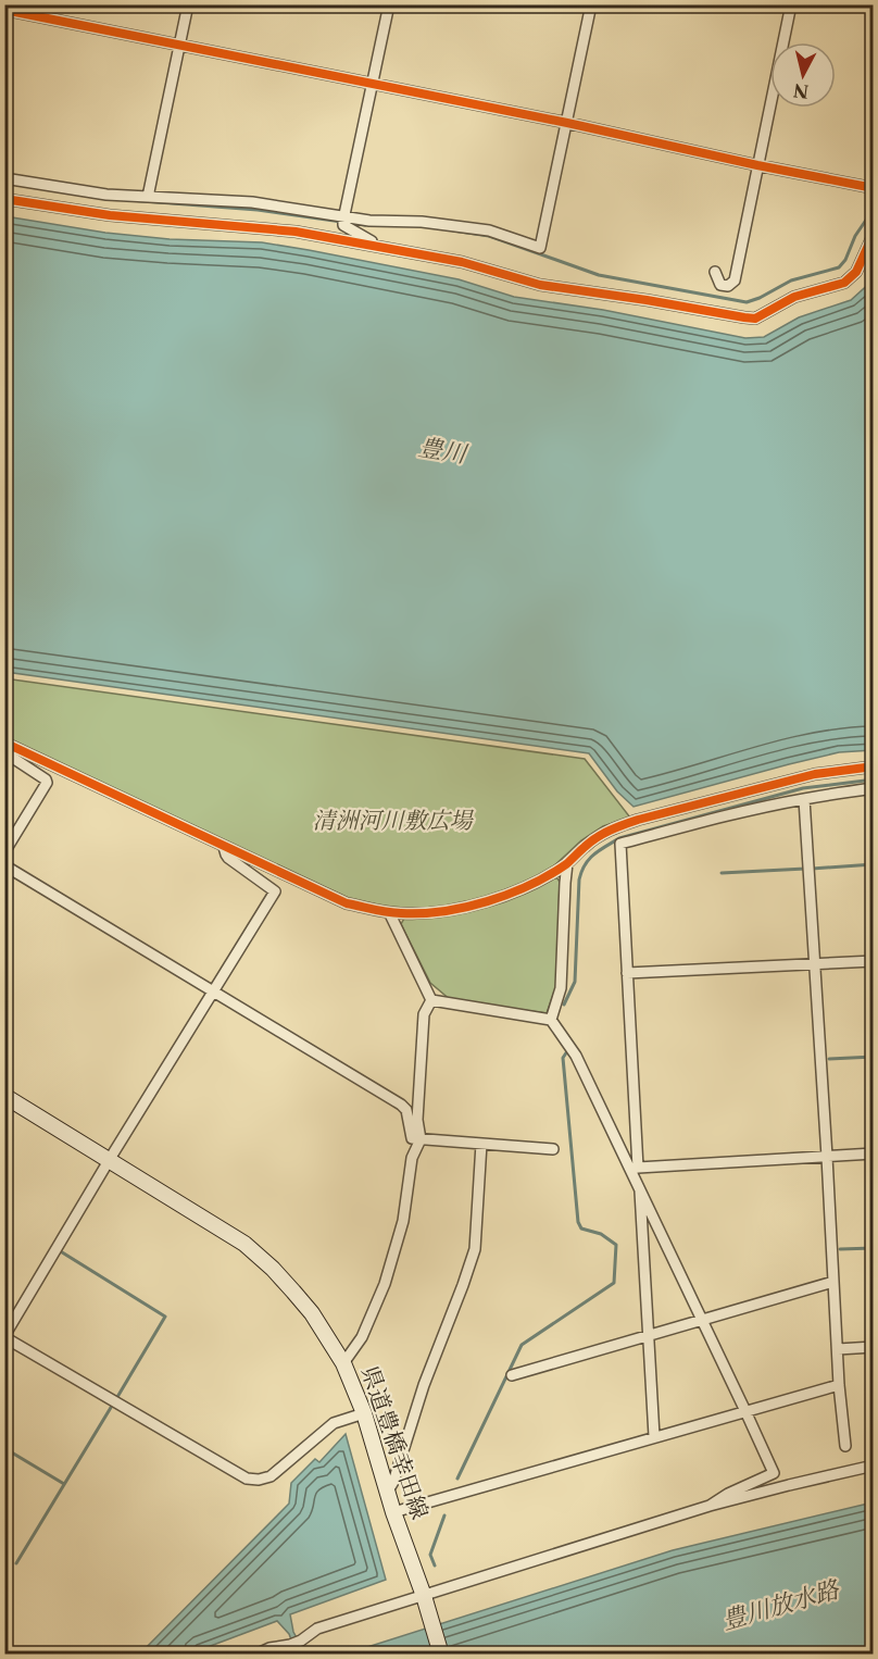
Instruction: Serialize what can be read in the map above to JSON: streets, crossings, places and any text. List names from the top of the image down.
{
  "streets": {
    "main road": ["県道豊橋幸田線"]
  },
  "water": ["豊川", "豊川放水路"],
  "parks": ["清洲河川敷広場"],
  "north": "bottom"
}
